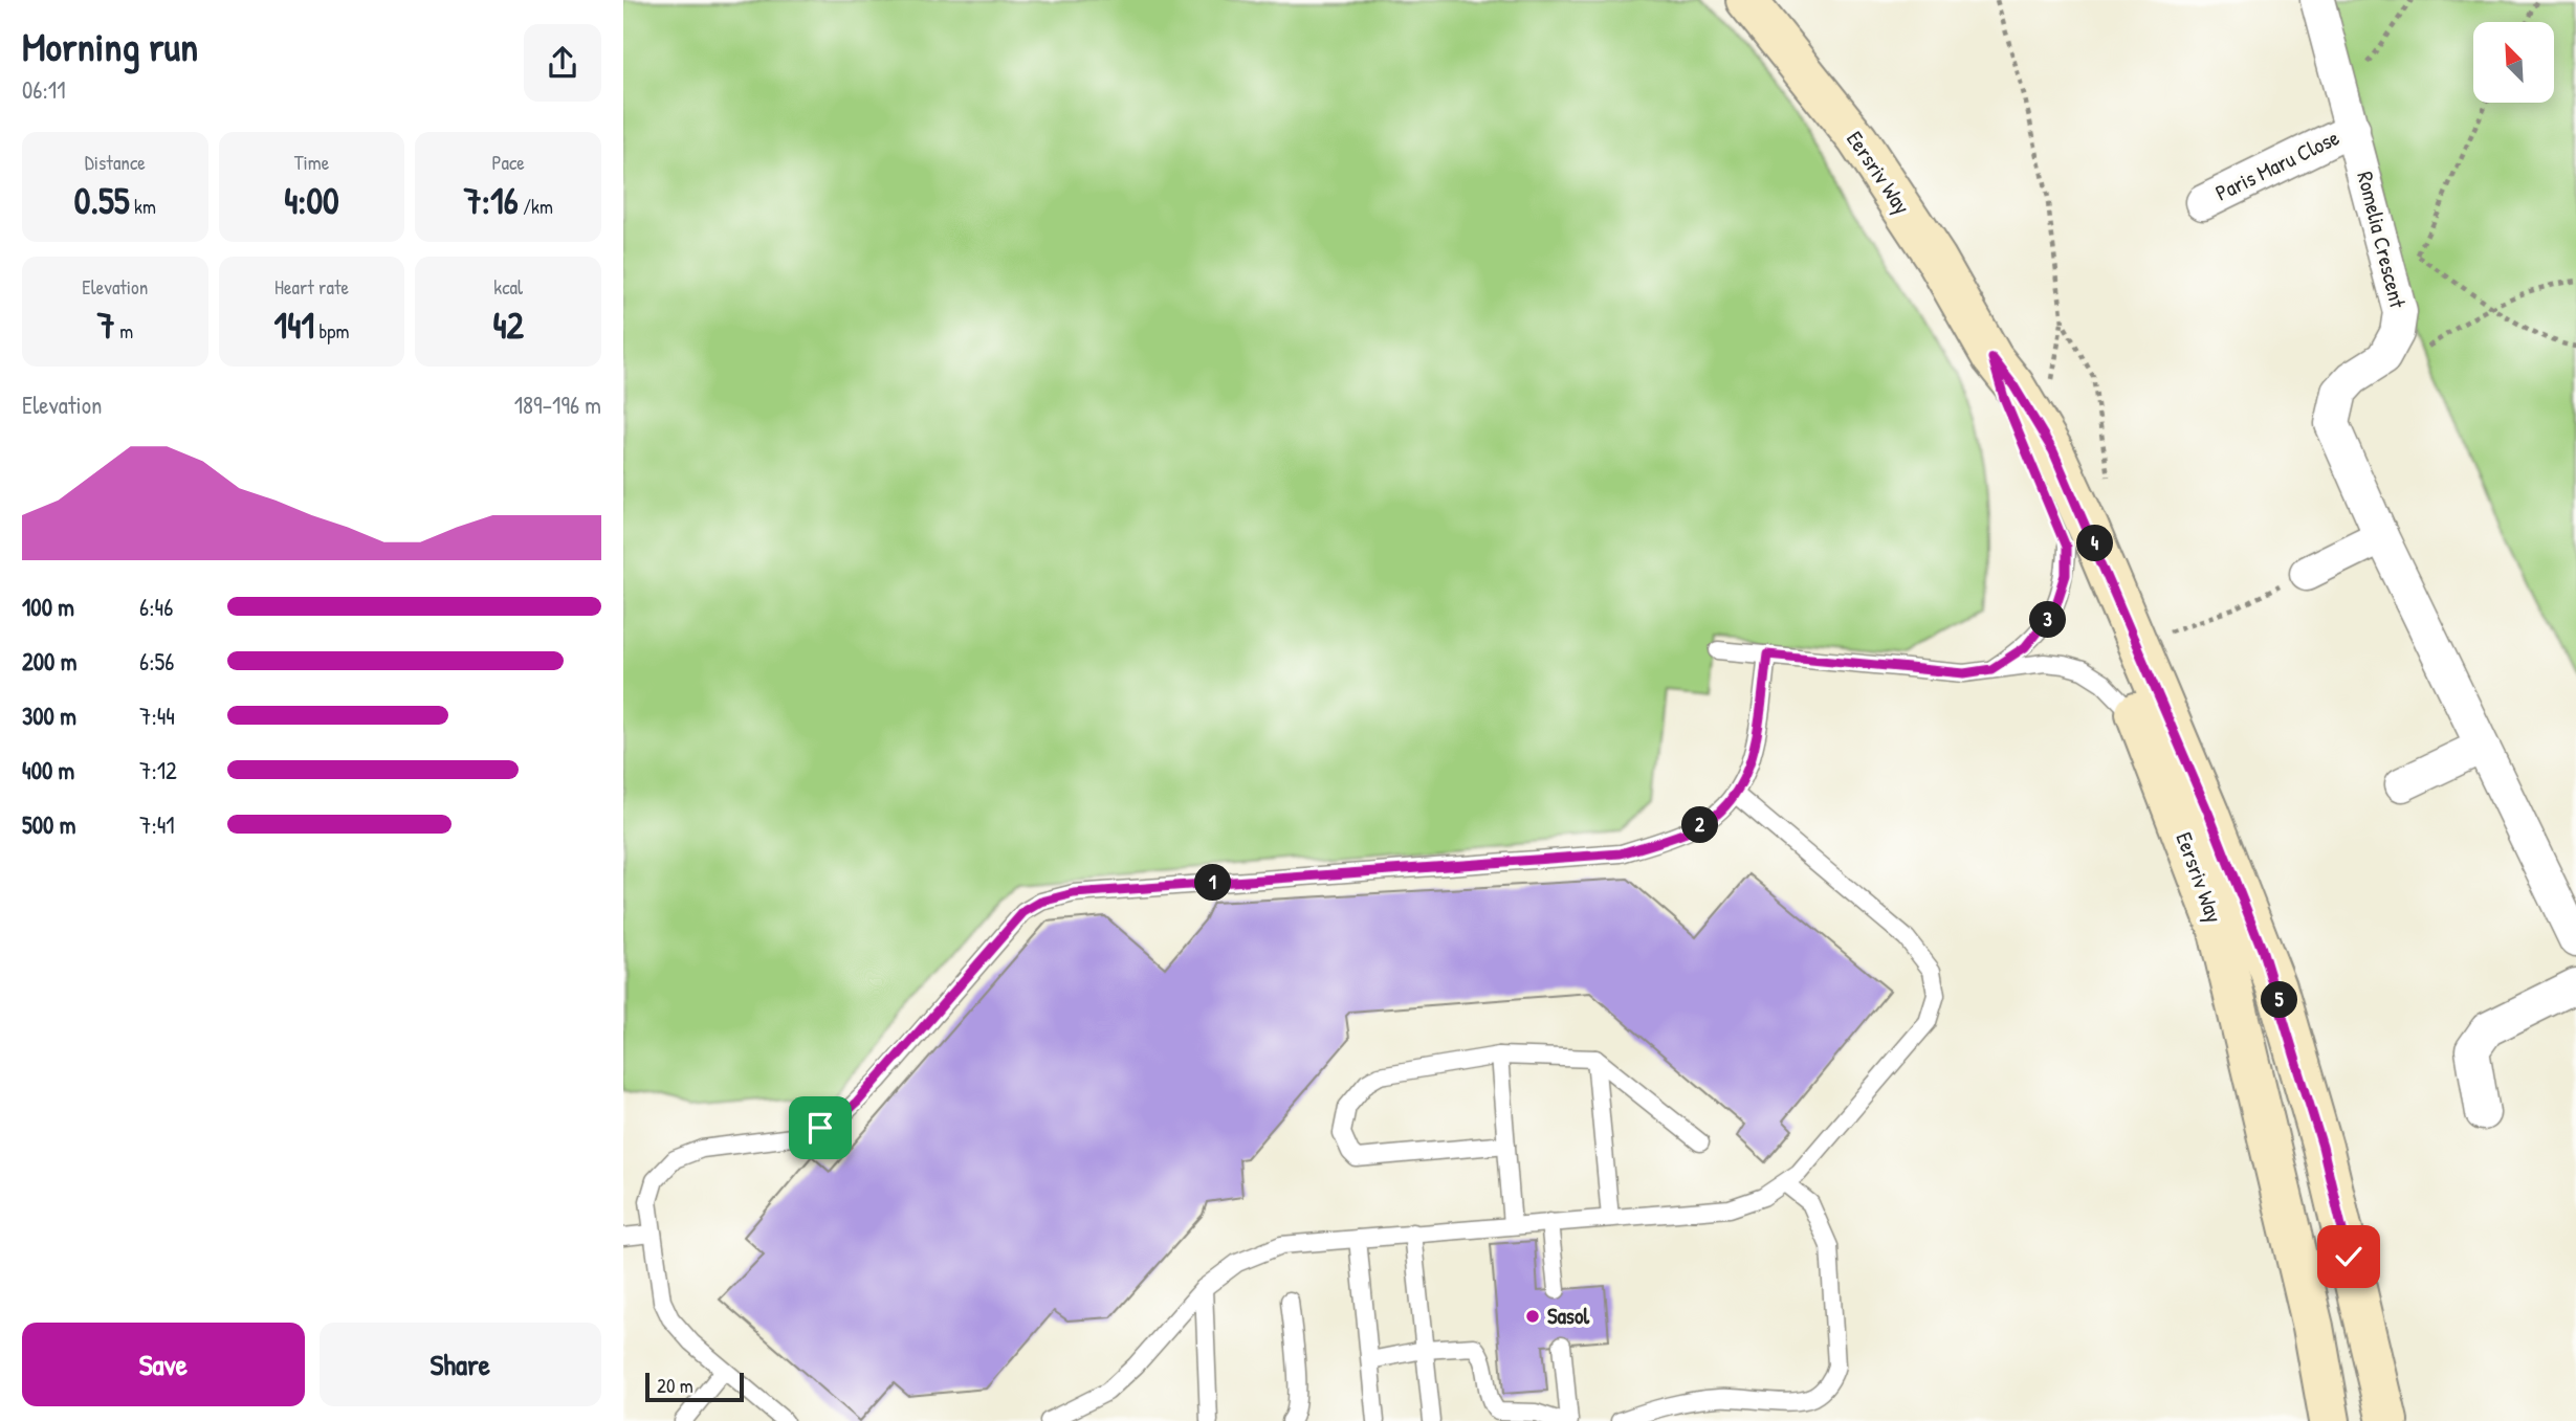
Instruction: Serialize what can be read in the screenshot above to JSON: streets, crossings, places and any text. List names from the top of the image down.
{
  "streets": {
    "main road": ["Eersriv Way"],
    "street": ["Paris Maru Close", "Romelia Crescent"]
  },
  "crossings": [
    ["Paris Maru Close", "Romelia Crescent"]
  ],
  "places": ["Sasol"],
  "scale_bar": "20 m",
  "north": "top left",
  "page": {
    "heading": ["Morning run", "06:11"],
    "stats": [
      ["Distance", "0.55 km"],
      ["Time", "4:00"],
      ["Pace", "7:16 /km"],
      ["Elevation", "7 m"],
      ["Heart rate", "141 bpm"],
      ["kcal", "42"]
    ],
    "chart": ["Elevation", "189–196 m"],
    "pins": [
      "4",
      "3",
      "2",
      "1",
      "5"
    ],
    "list": [
      {
        "name": "100 m",
        "note": "6:46"
      },
      {
        "name": "200 m",
        "note": "6:56"
      },
      {
        "name": "300 m",
        "note": "7:44"
      },
      {
        "name": "400 m",
        "note": "7:12"
      },
      {
        "name": "500 m",
        "note": "7:41"
      }
    ],
    "buttons": ["Save", "Share"],
    "scale": "20 m"
  }
}
